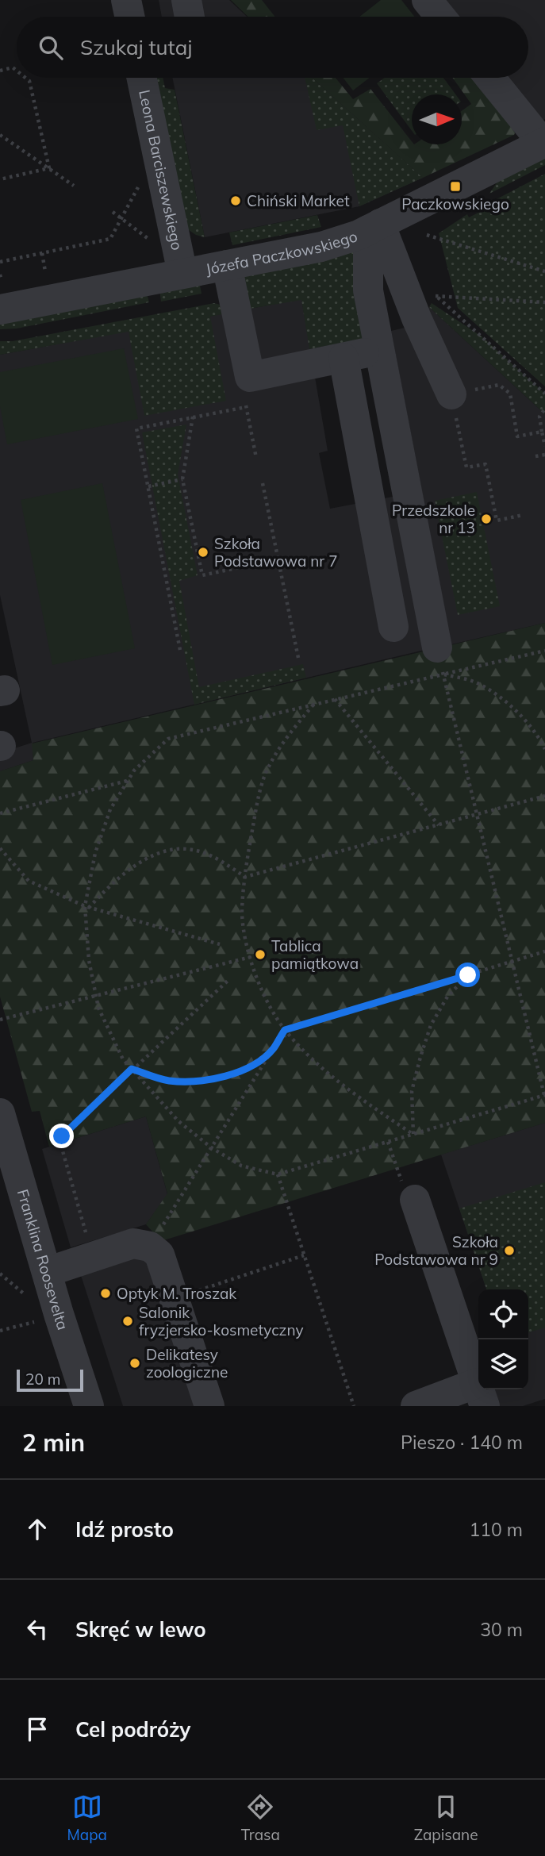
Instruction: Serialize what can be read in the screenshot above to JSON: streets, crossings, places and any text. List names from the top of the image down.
{
  "streets": {
    "street": ["Leona Barciszewskiego", "Józefa Paczkowskiego", "Franklina Roosevelta"]
  },
  "crossings": [
    ["Leona Barciszewskiego", "Józefa Paczkowskiego"]
  ],
  "places": {
    "transit": ["Paczkowskiego"],
    "other": [
      "Chiński Market",
      "Przedszkole nr 13",
      "Szkoła Podstawowa nr 7",
      "Tablica pamiątkowa",
      "Szkoła Podstawowa nr 9",
      "Optyk M. Troszak",
      "Salonik fryzjersko-kosmetyczny",
      "Delikatesy zoologiczne"
    ]
  },
  "scale_bar": "20 m",
  "north": "right",
  "page": {
    "search": "Szukaj tutaj",
    "scale": "20 m",
    "heading": ["2 min", "Pieszo · 140 m"],
    "list": [
      ["Idź prosto", "110 m"],
      ["Skręć w lewo", "30 m"],
      "Cel podróży"
    ],
    "nav": ["Mapa", "Trasa", "Zapisane"]
  }
}
